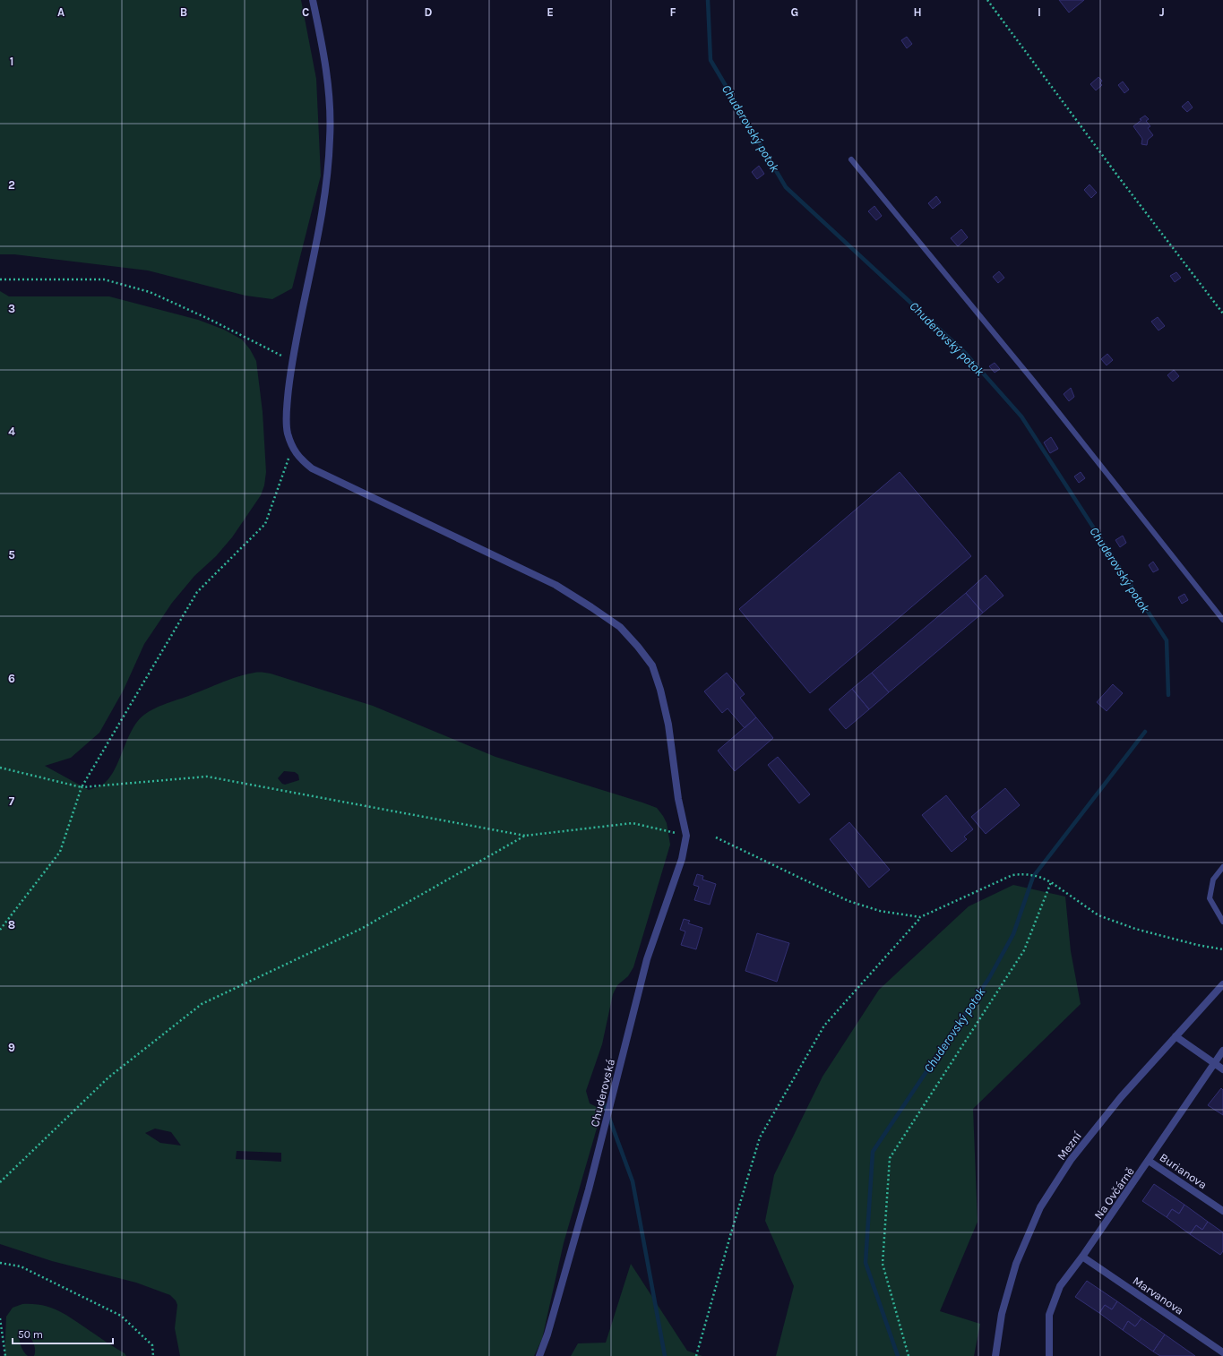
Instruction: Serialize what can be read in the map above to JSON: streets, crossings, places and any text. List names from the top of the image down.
{
  "streets": {
    "street": [
      "Chuderovská",
      "Mezní",
      "Burianova",
      "Na Ovčárně",
      "Marvanova"
    ]
  },
  "crossings": [
    ["Burianova", "Na Ovčárně"],
    ["Na Ovčárně", "Marvanova"]
  ],
  "water": ["Chuderovský potok"],
  "scale_bar": "50 m",
  "grid": {
    "columns": [
      "A",
      "B",
      "C",
      "D",
      "E",
      "F",
      "G",
      "H",
      "I",
      "J"
    ],
    "rows": [
      "1",
      "2",
      "3",
      "4",
      "5",
      "6",
      "7",
      "8",
      "9"
    ]
  }
}
